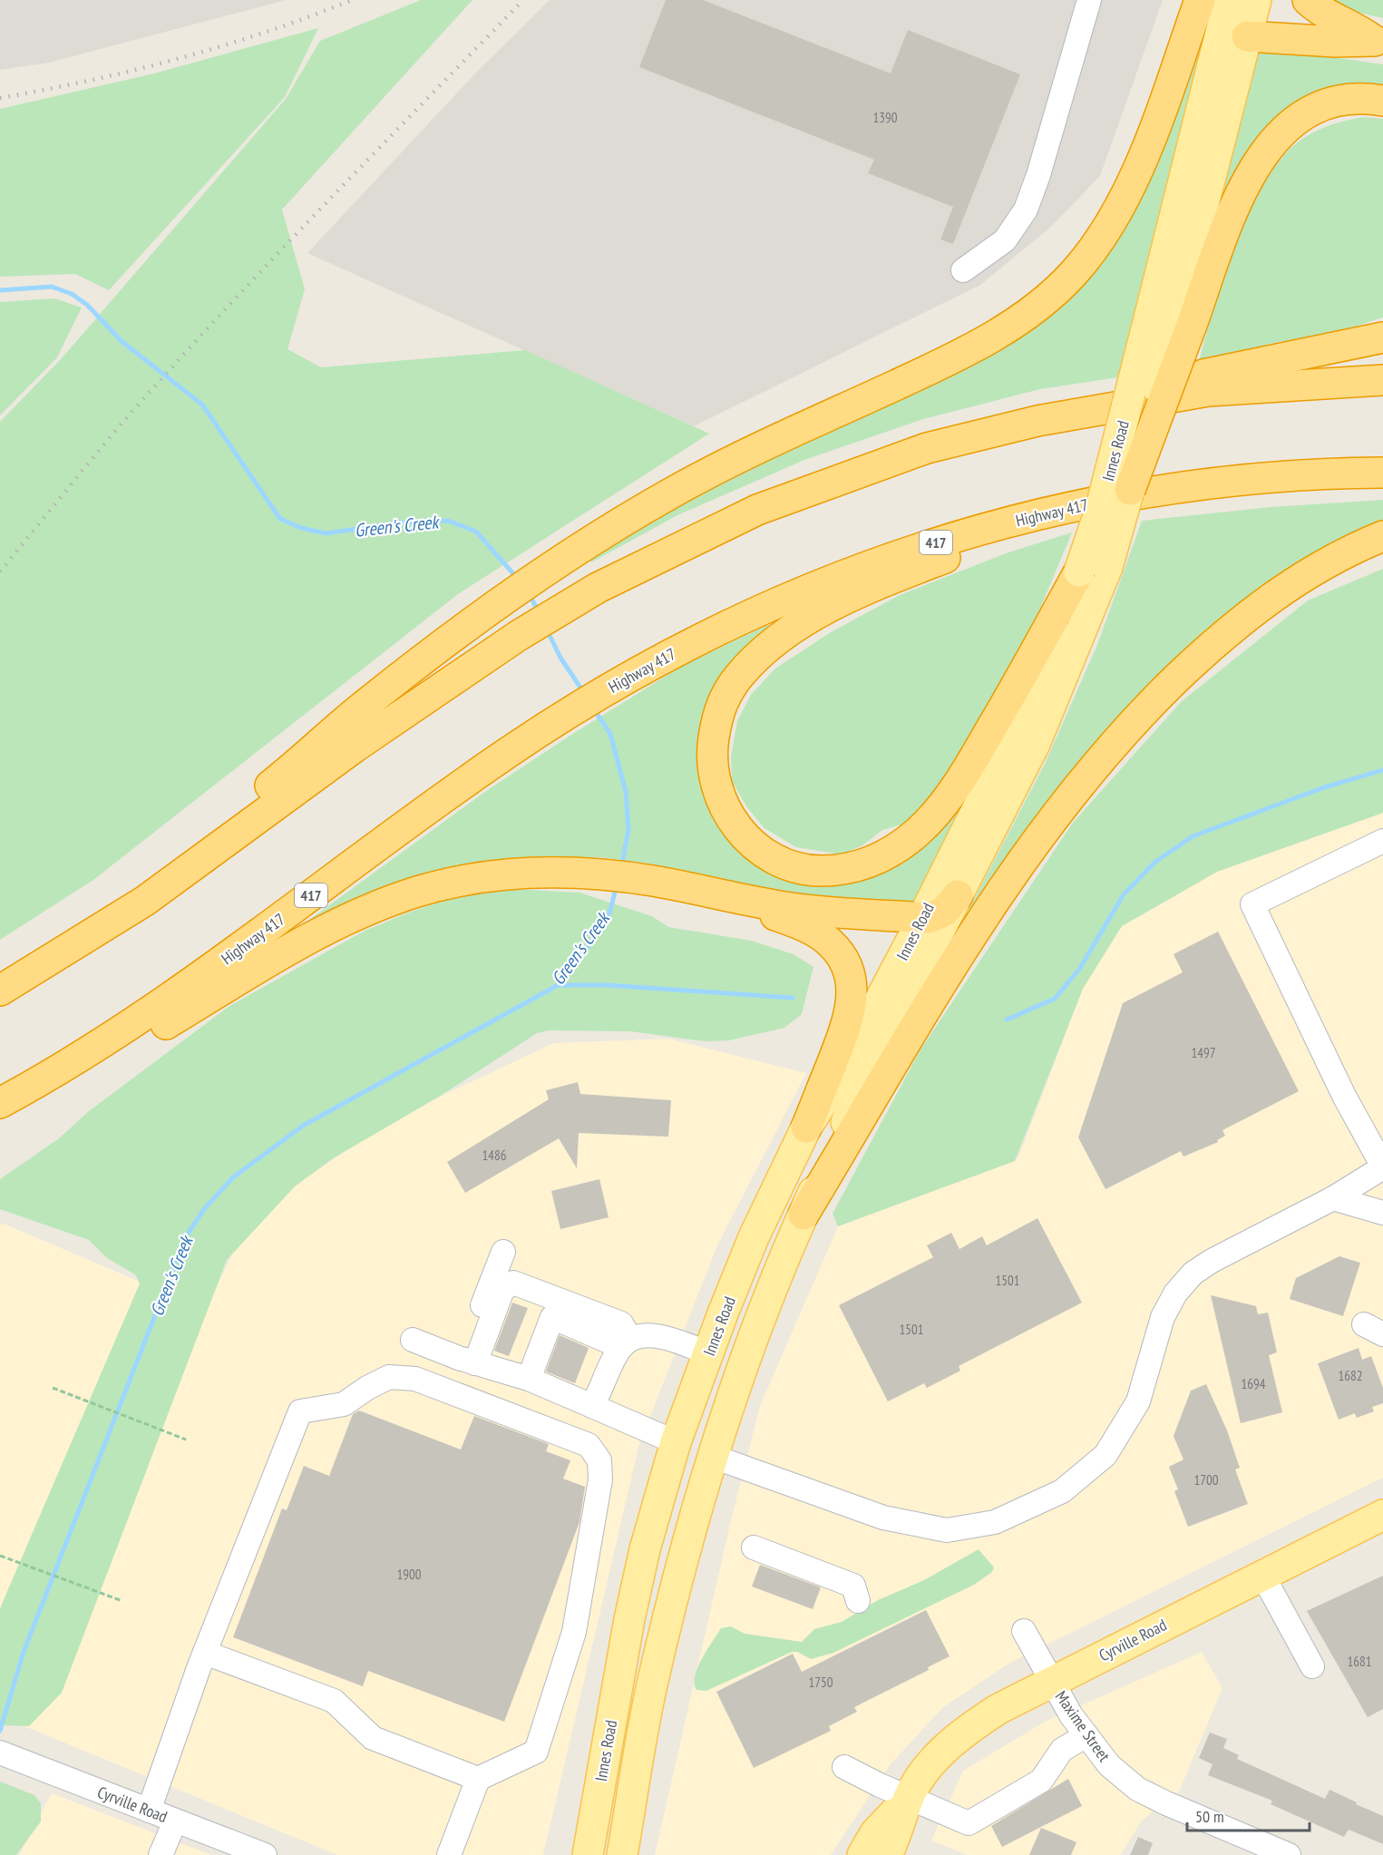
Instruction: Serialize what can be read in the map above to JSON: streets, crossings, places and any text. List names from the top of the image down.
{
  "streets": {
    "highway": ["Highway 417", "417"],
    "main road": ["Innes Road", "Cyrville Road"],
    "street": ["Maxime Street"]
  },
  "crossings": [
    ["Cyrville Road", "Maxime Street"]
  ],
  "water": ["Green's Creek"],
  "house_numbers": [
    "1390",
    "1497",
    "1486",
    "1501",
    "1501",
    "1682",
    "1694",
    "1700",
    "1900",
    "1681",
    "1750"
  ],
  "scale_bar": "50 m"
}
